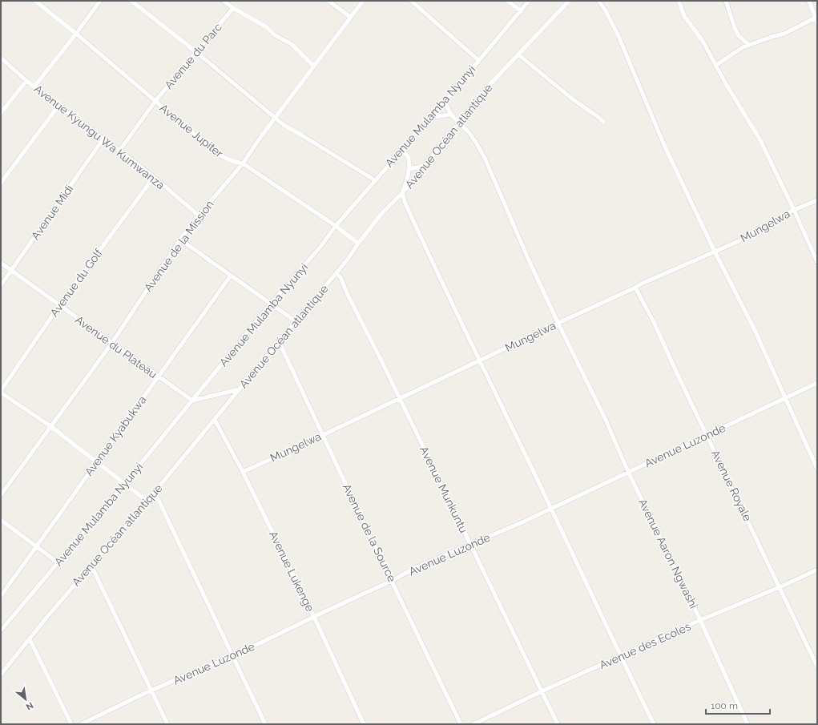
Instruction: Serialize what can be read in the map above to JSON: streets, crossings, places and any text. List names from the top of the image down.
{
  "streets": {
    "street": [
      "Avenue du Parc",
      "Avenue Mulamba Nyunyi",
      "Avenue Jupiter",
      "Avenue Océan atlantique",
      "Avenue Kyungu Wa Kumwanza",
      "Avenue Midi",
      "Mungelwa",
      "Avenue de la Mission",
      "Avenue du Golf",
      "Avenue du Plateau",
      "Avenue Kyabukwa",
      "Avenue Luzonde",
      "Avenue Royale",
      "Avenue Munkuntu",
      "Avenue de la Source",
      "Avenue Aaron Ngwashi",
      "Avenue Lukenge",
      "Avenue des Ecoles"
    ]
  },
  "crossings": [
    ["Avenue du Parc", "Avenue Jupiter"],
    ["Avenue du Parc", "Avenue Kyungu Wa Kumwanza"],
    ["Avenue Mulamba Nyunyi", "Avenue Jupiter"],
    ["Avenue Mulamba Nyunyi", "Avenue du Plateau"],
    ["Avenue Jupiter", "Avenue Océan atlantique"],
    ["Avenue Jupiter", "Avenue de la Mission"],
    ["Avenue Océan atlantique", "Avenue Munkuntu"],
    ["Avenue Océan atlantique", "Avenue de la Source"],
    ["Avenue Océan atlantique", "Avenue Aaron Ngwashi"],
    ["Avenue Océan atlantique", "Avenue Lukenge"],
    ["Avenue Kyungu Wa Kumwanza", "Avenue Midi"],
    ["Avenue Kyungu Wa Kumwanza", "Avenue de la Mission"],
    ["Avenue Kyungu Wa Kumwanza", "Avenue du Golf"],
    ["Avenue Midi", "Avenue du Plateau"],
    ["Mungelwa", "Avenue Royale"],
    ["Mungelwa", "Avenue Munkuntu"],
    ["Mungelwa", "Avenue de la Source"],
    ["Mungelwa", "Avenue Aaron Ngwashi"],
    ["Mungelwa", "Avenue Lukenge"],
    ["Avenue de la Mission", "Avenue du Plateau"],
    ["Avenue du Golf", "Avenue du Plateau"],
    ["Avenue du Plateau", "Avenue Kyabukwa"],
    ["Avenue Luzonde", "Avenue Royale"],
    ["Avenue Luzonde", "Avenue Munkuntu"],
    ["Avenue Luzonde", "Avenue de la Source"],
    ["Avenue Luzonde", "Avenue Aaron Ngwashi"],
    ["Avenue Luzonde", "Avenue Lukenge"],
    ["Avenue Royale", "Avenue des Ecoles"],
    ["Avenue Munkuntu", "Avenue des Ecoles"],
    ["Avenue Aaron Ngwashi", "Avenue des Ecoles"]
  ],
  "scale_bar": "100 m",
  "north": "bottom right"
}
